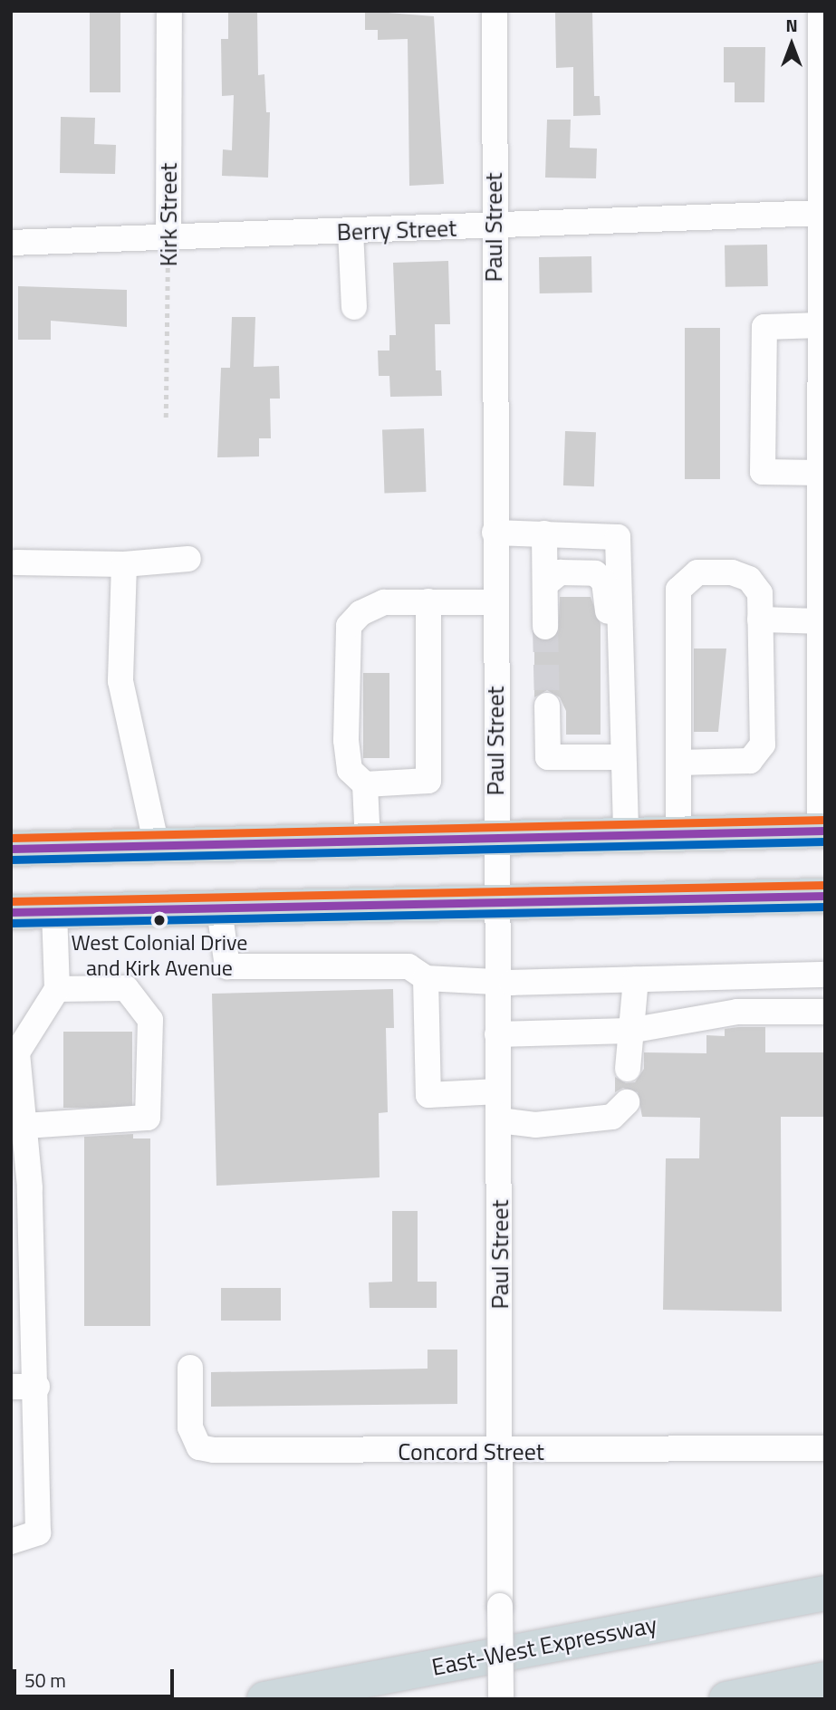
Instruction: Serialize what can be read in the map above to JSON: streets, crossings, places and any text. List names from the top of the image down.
{
  "streets": {
    "highway": ["East-West Expressway"],
    "street": [
      "Kirk Street",
      "Paul Street",
      "Berry Street",
      "Concord Street"
    ]
  },
  "crossings": [
    ["Kirk Street", "Berry Street"],
    ["Paul Street", "Berry Street"],
    ["Paul Street", "Concord Street"]
  ],
  "places": ["West Colonial Drive and Kirk Avenue"],
  "scale_bar": "50 m",
  "north": "top"
}
